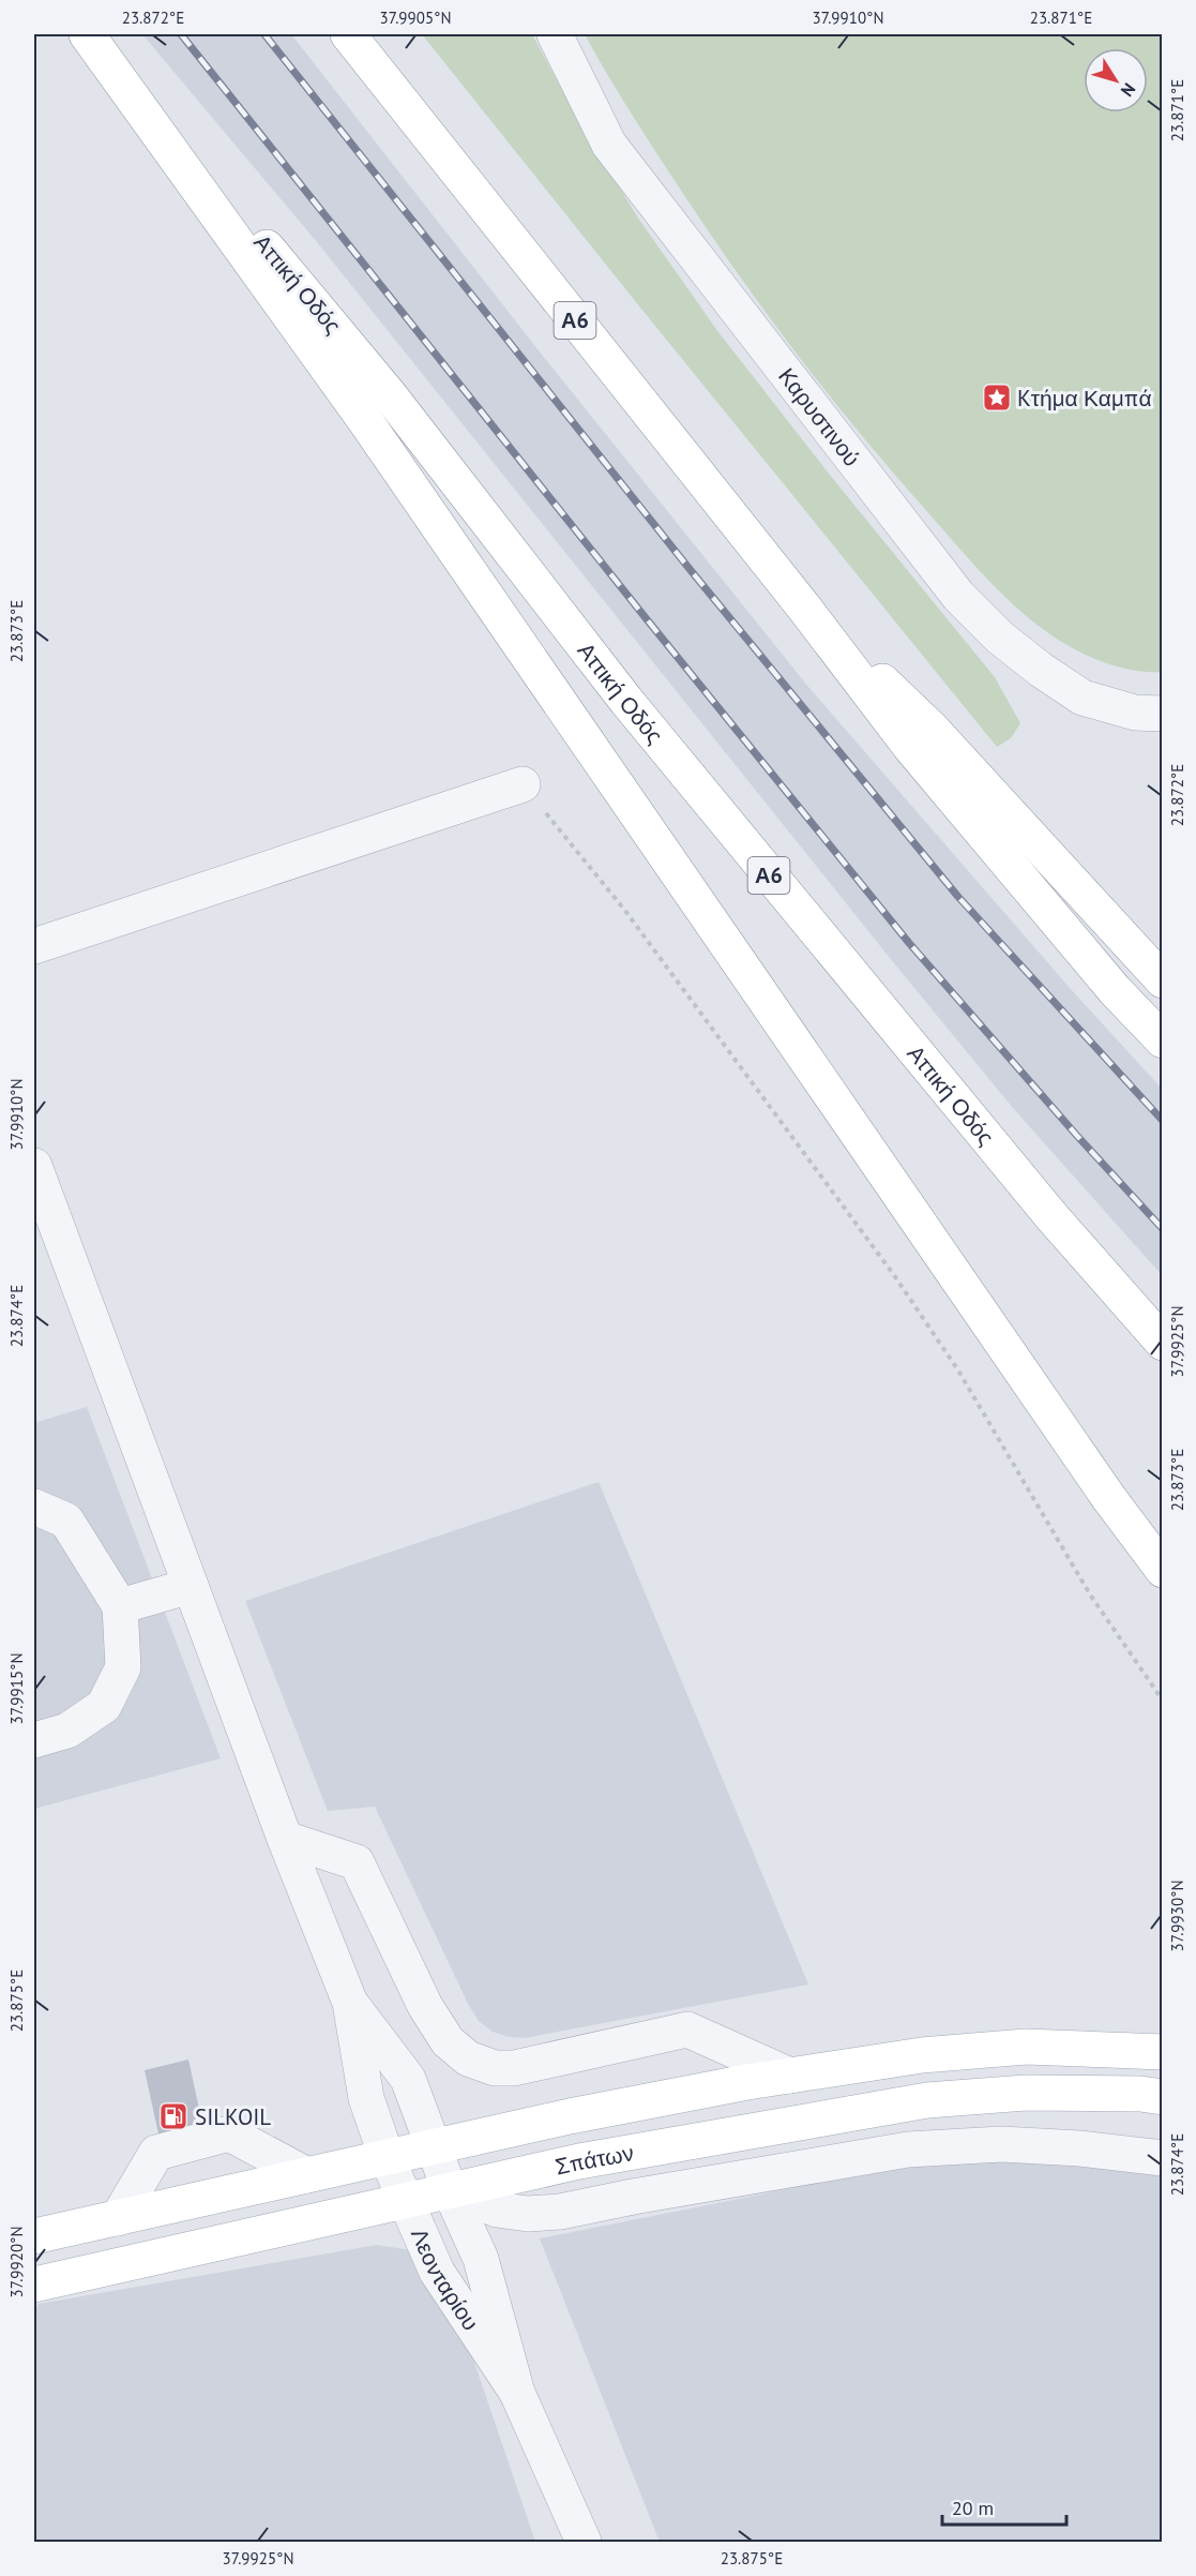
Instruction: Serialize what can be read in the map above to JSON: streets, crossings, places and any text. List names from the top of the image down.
{
  "streets": {
    "main road": ["Αττική Οδός", "Α6", "Σπάτων"],
    "street": ["Καρυστινού", "Λεονταρίου"]
  },
  "crossings": [
    ["Σπάτων", "Λεονταρίου"]
  ],
  "places": {
    "place": ["Kτήμα Καμπά"],
    "fuel station": ["SILKOIL"]
  },
  "scale_bar": "20 m",
  "north": "bottom right",
  "coordinates": [
    "23.872°E",
    "37.9905°N",
    "37.9910°N",
    "23.871°E",
    "23.873°E",
    "23.874°E",
    "37.9925°N",
    "37.9915°N",
    "37.9930°N",
    "23.875°E",
    "37.9920°N"
  ]
}
